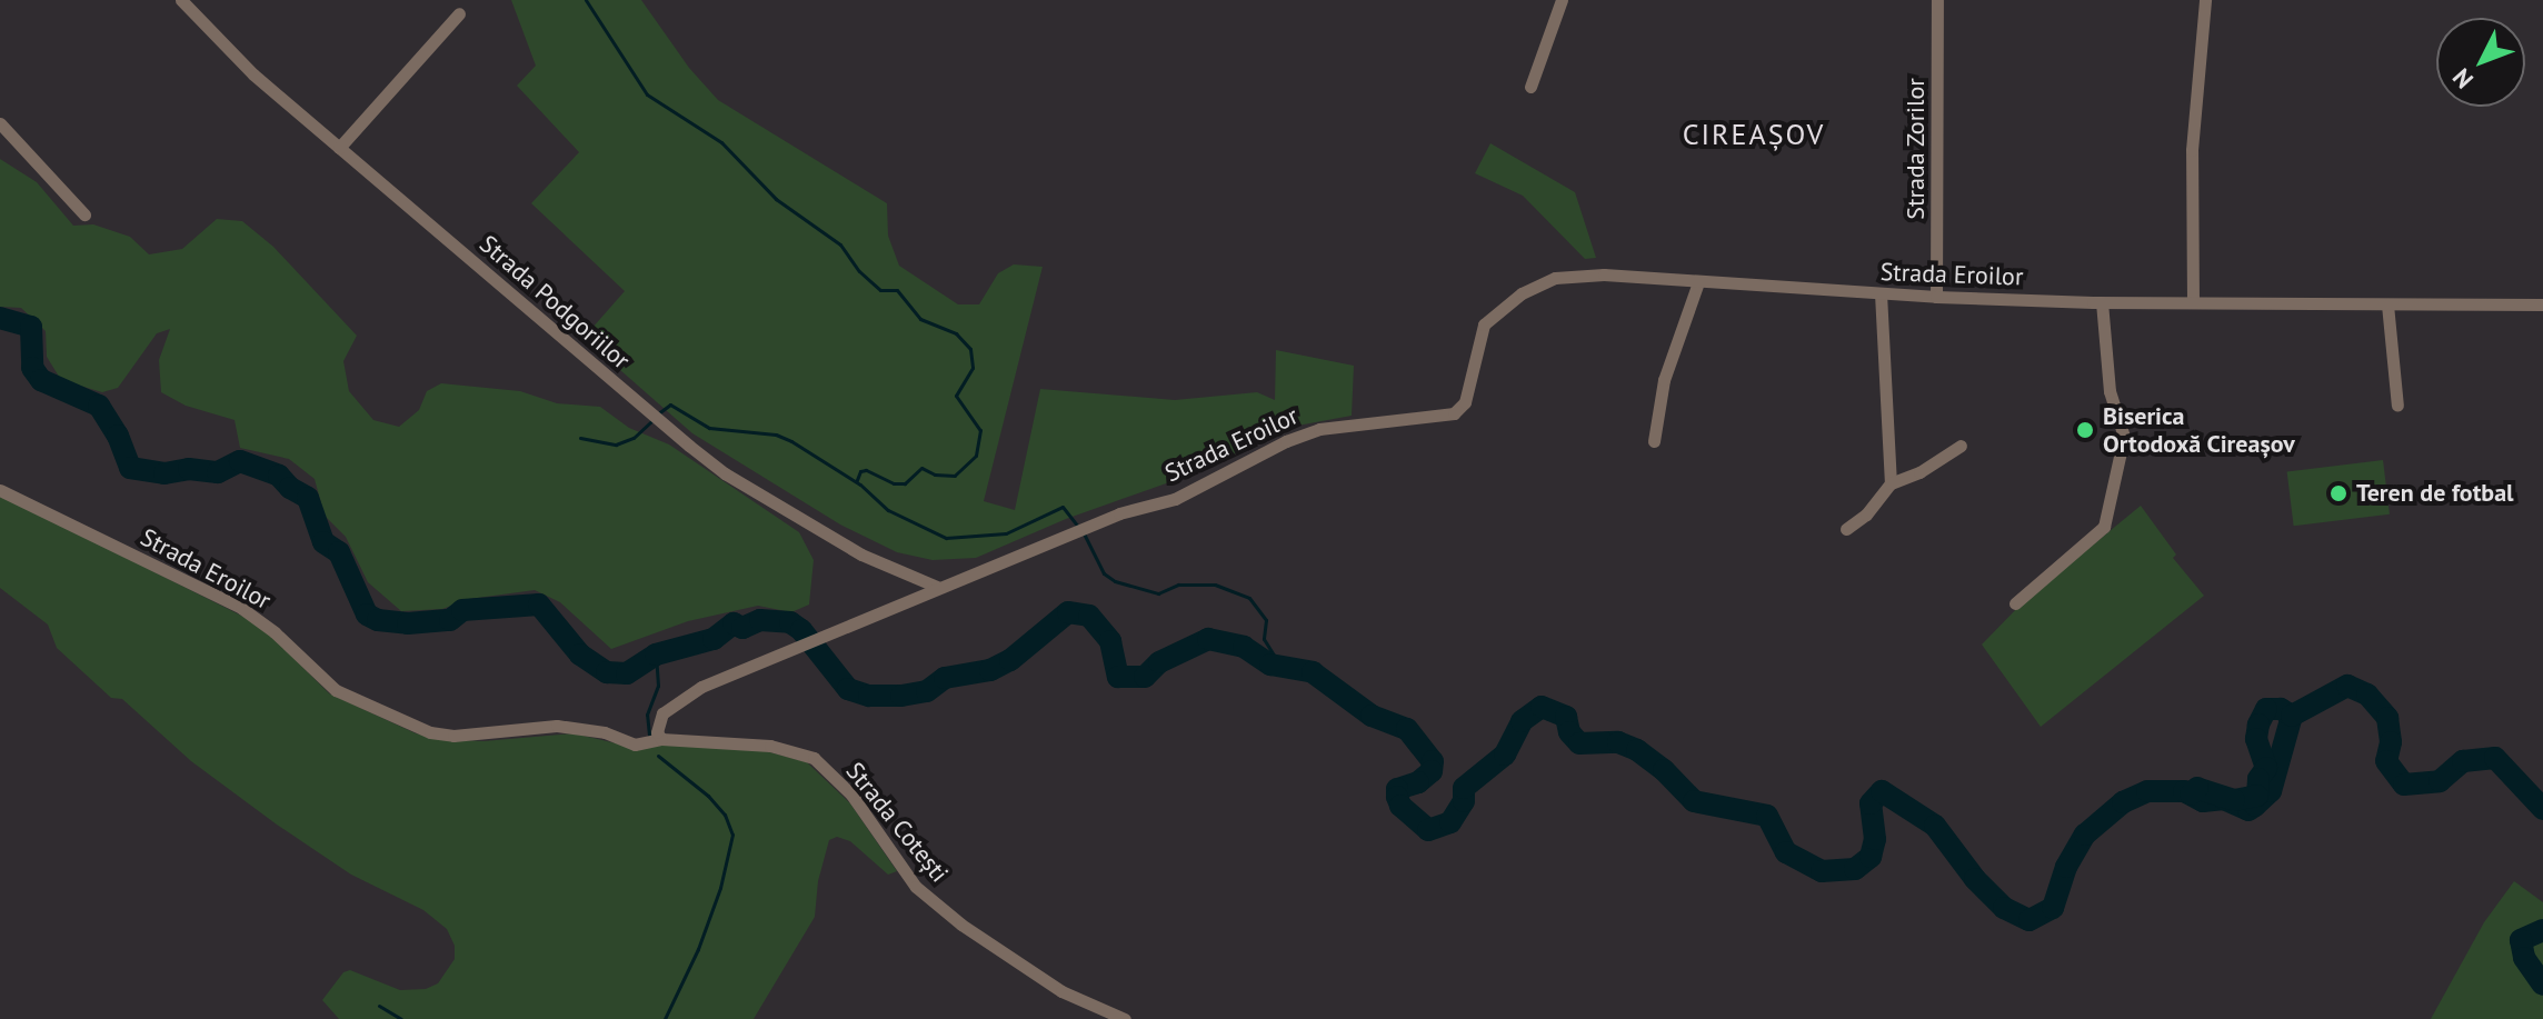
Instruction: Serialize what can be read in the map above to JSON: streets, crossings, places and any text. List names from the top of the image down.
{
  "streets": {
    "street": [
      "Strada Zorilor",
      "Strada Eroilor",
      "Strada Podgoriilor",
      "Strada Cotești"
    ]
  },
  "crossings": [
    ["Strada Zorilor", "Strada Eroilor"],
    ["Strada Eroilor", "Strada Podgoriilor"],
    ["Strada Eroilor", "Strada Cotești"]
  ],
  "districts": ["CIREAȘOV"],
  "places": ["Biserica Ortodoxă Cireașov", "Teren de fotbal"],
  "north": "bottom left"
}
